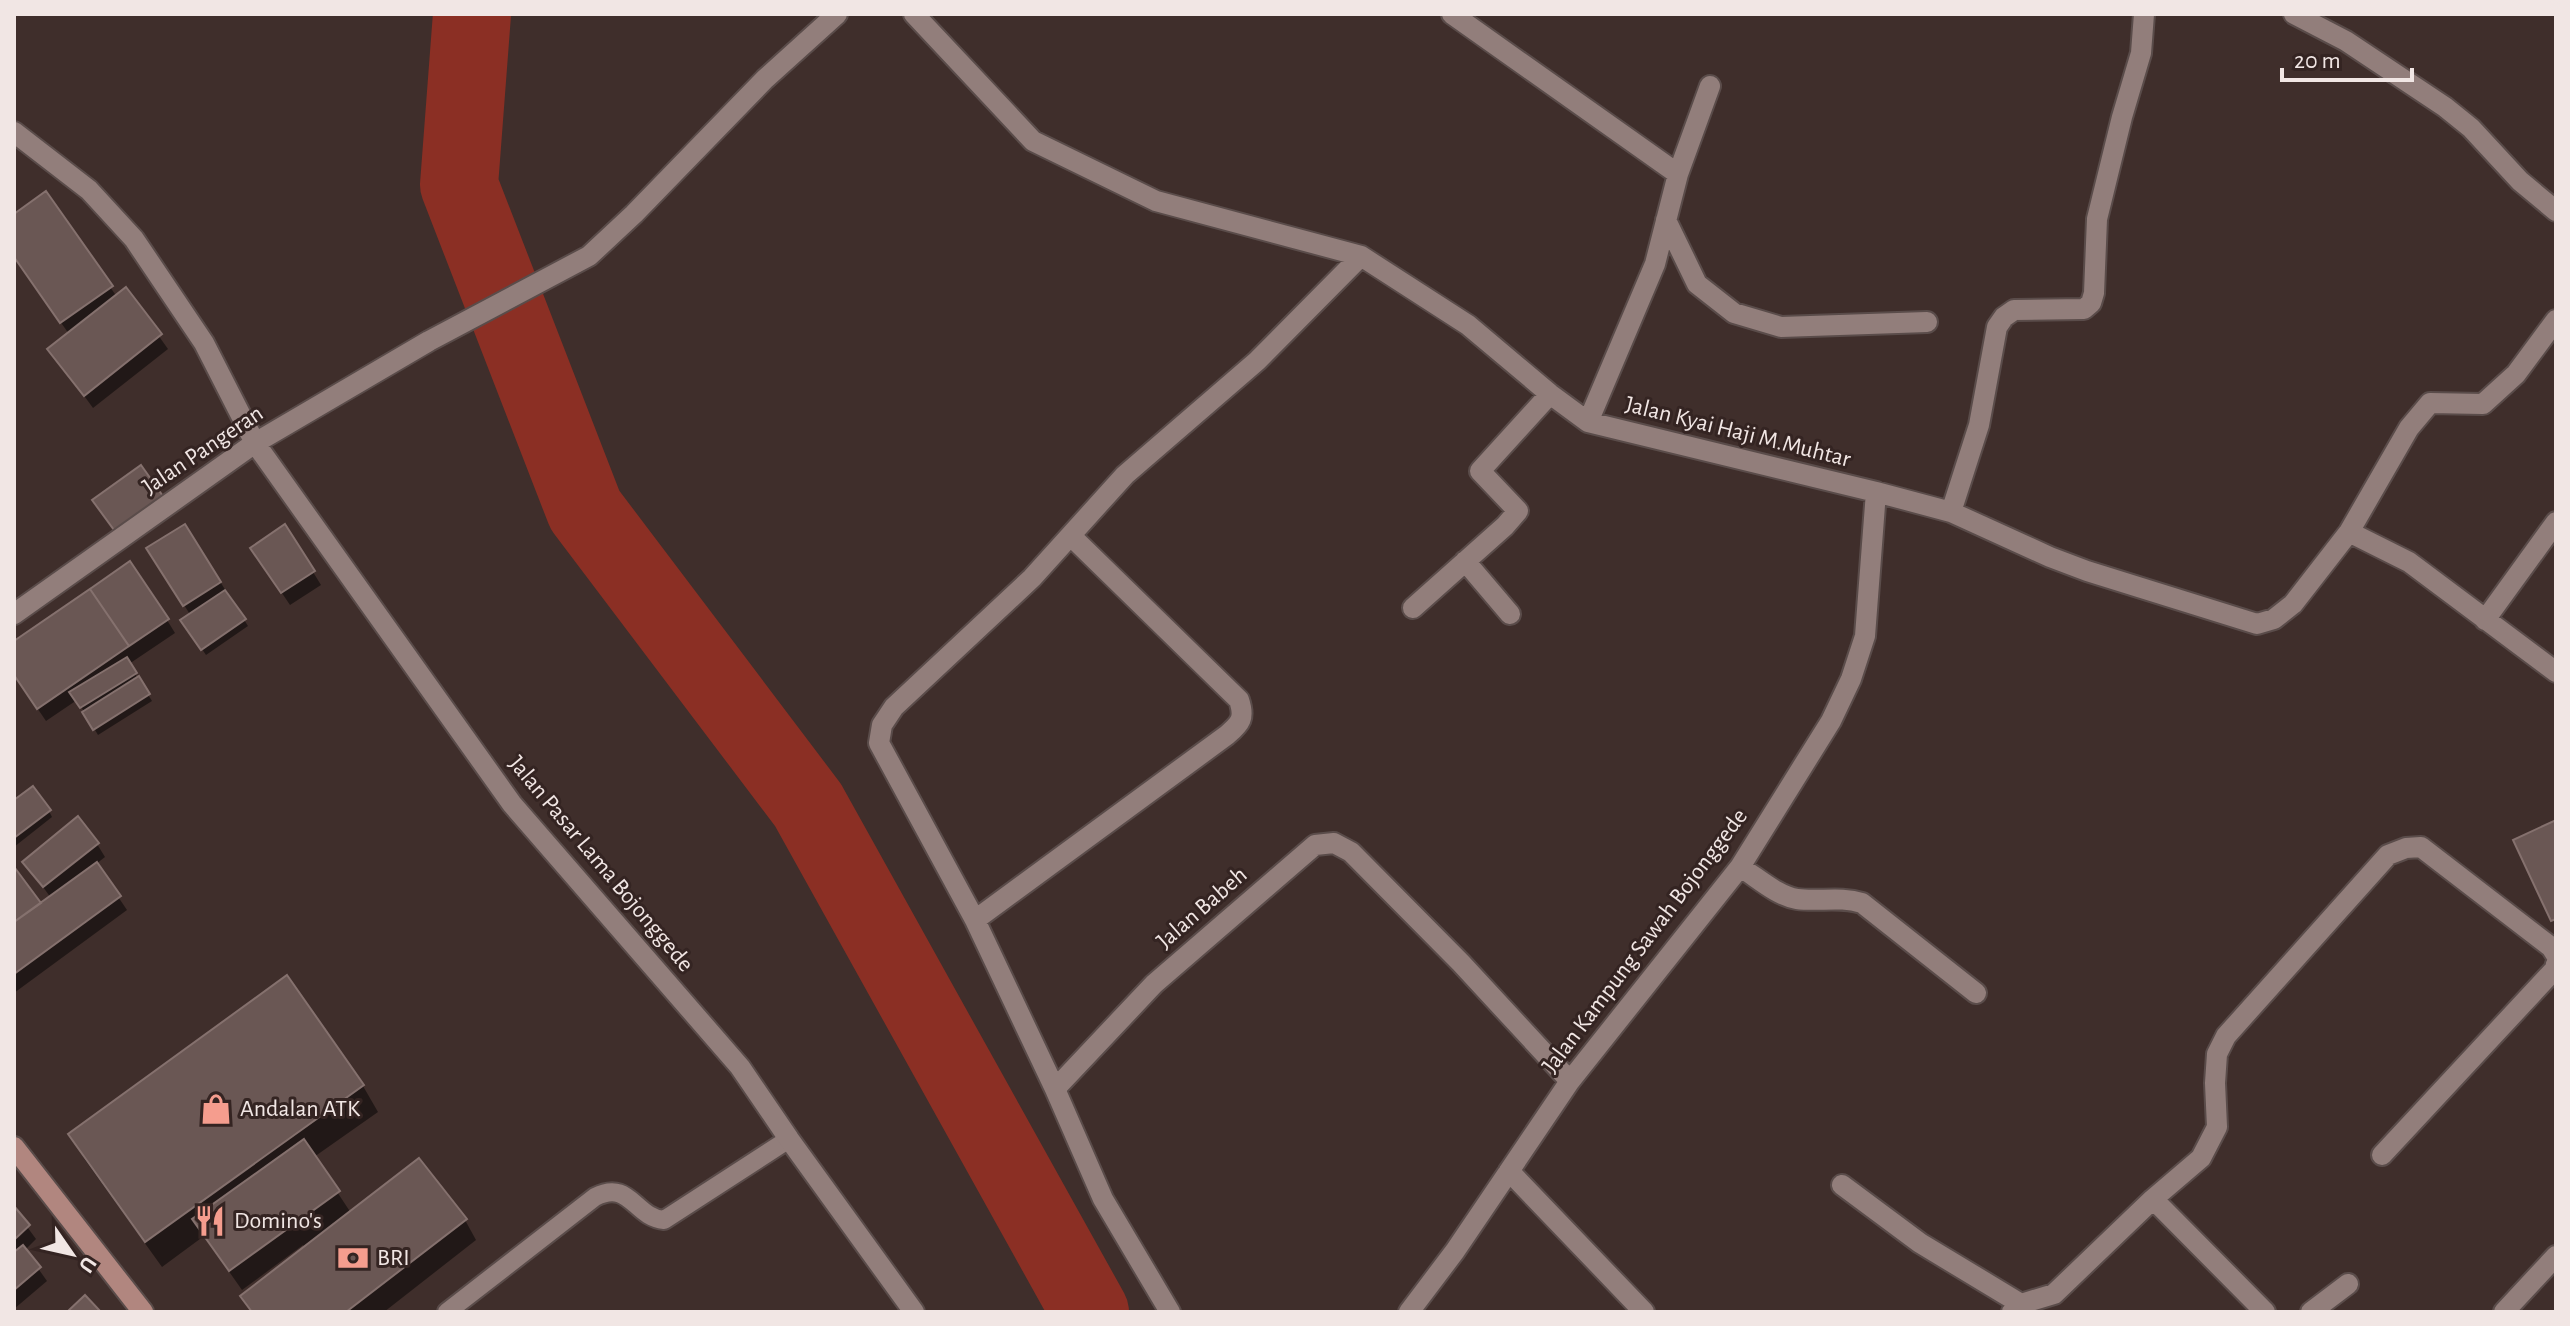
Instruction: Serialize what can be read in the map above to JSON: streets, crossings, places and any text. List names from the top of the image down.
{
  "streets": {
    "street": [
      "Jalan Kyai Haji M.Muhtar",
      "Jalan Pangeran",
      "Jalan Pasar Lama Bojonggede",
      "Jalan Babeh",
      "Jalan Kampung Sawah Bojonggede"
    ]
  },
  "crossings": [
    ["Jalan Kyai Haji M.Muhtar", "Jalan Kampung Sawah Bojonggede"],
    ["Jalan Pangeran", "Jalan Pasar Lama Bojonggede"],
    ["Jalan Babeh", "Jalan Kampung Sawah Bojonggede"]
  ],
  "places": {
    "shop": ["Andalan ATK"],
    "restaurant": ["Domino's"],
    "bank": ["BRI"]
  },
  "scale_bar": "20 m",
  "north": "bottom right"
}
